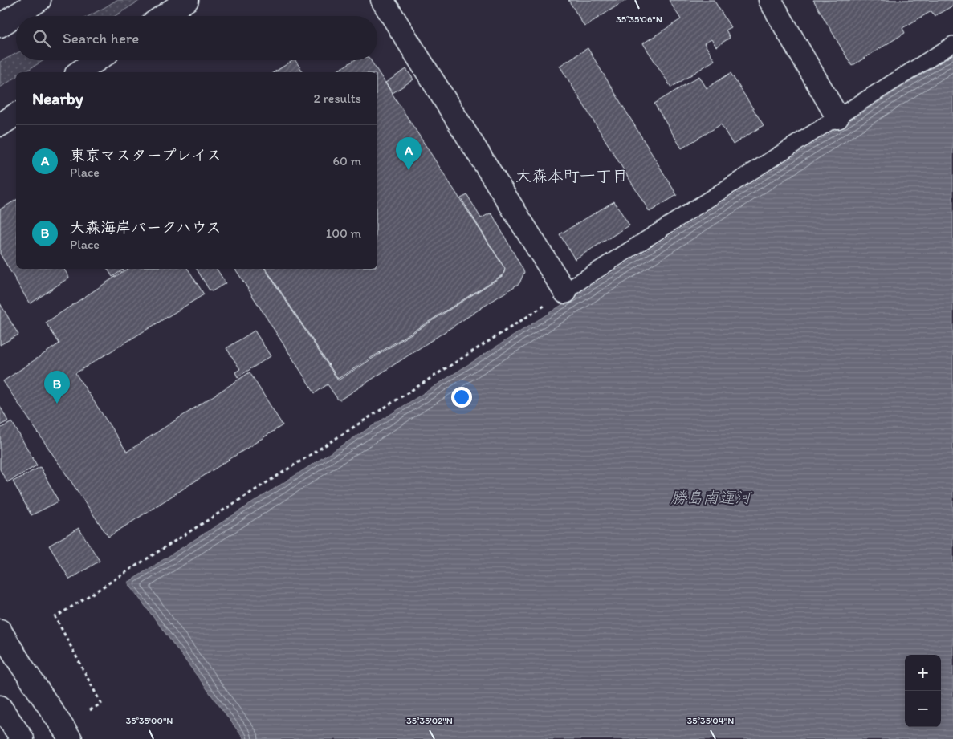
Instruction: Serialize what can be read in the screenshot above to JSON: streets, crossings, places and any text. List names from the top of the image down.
{
  "districts": ["大森本町一丁目"],
  "water": ["勝島南運河"],
  "page": {
    "search": "Search here",
    "heading": ["Nearby", "2 results"],
    "list": [
      {
        "mark": "A",
        "name": "東京マスタープレイス",
        "note": "Place",
        "value": "60 m"
      },
      {
        "mark": "B",
        "name": "大森海岸パークハウス",
        "note": "Place",
        "value": "100 m"
      }
    ],
    "pins": ["A", "B"],
    "map_buttons": ["+", "−"]
  },
  "coordinates": [
    "35°35'06\"N",
    "35°35'00\"N",
    "35°35'02\"N",
    "35°35'04\"N"
  ]
}
